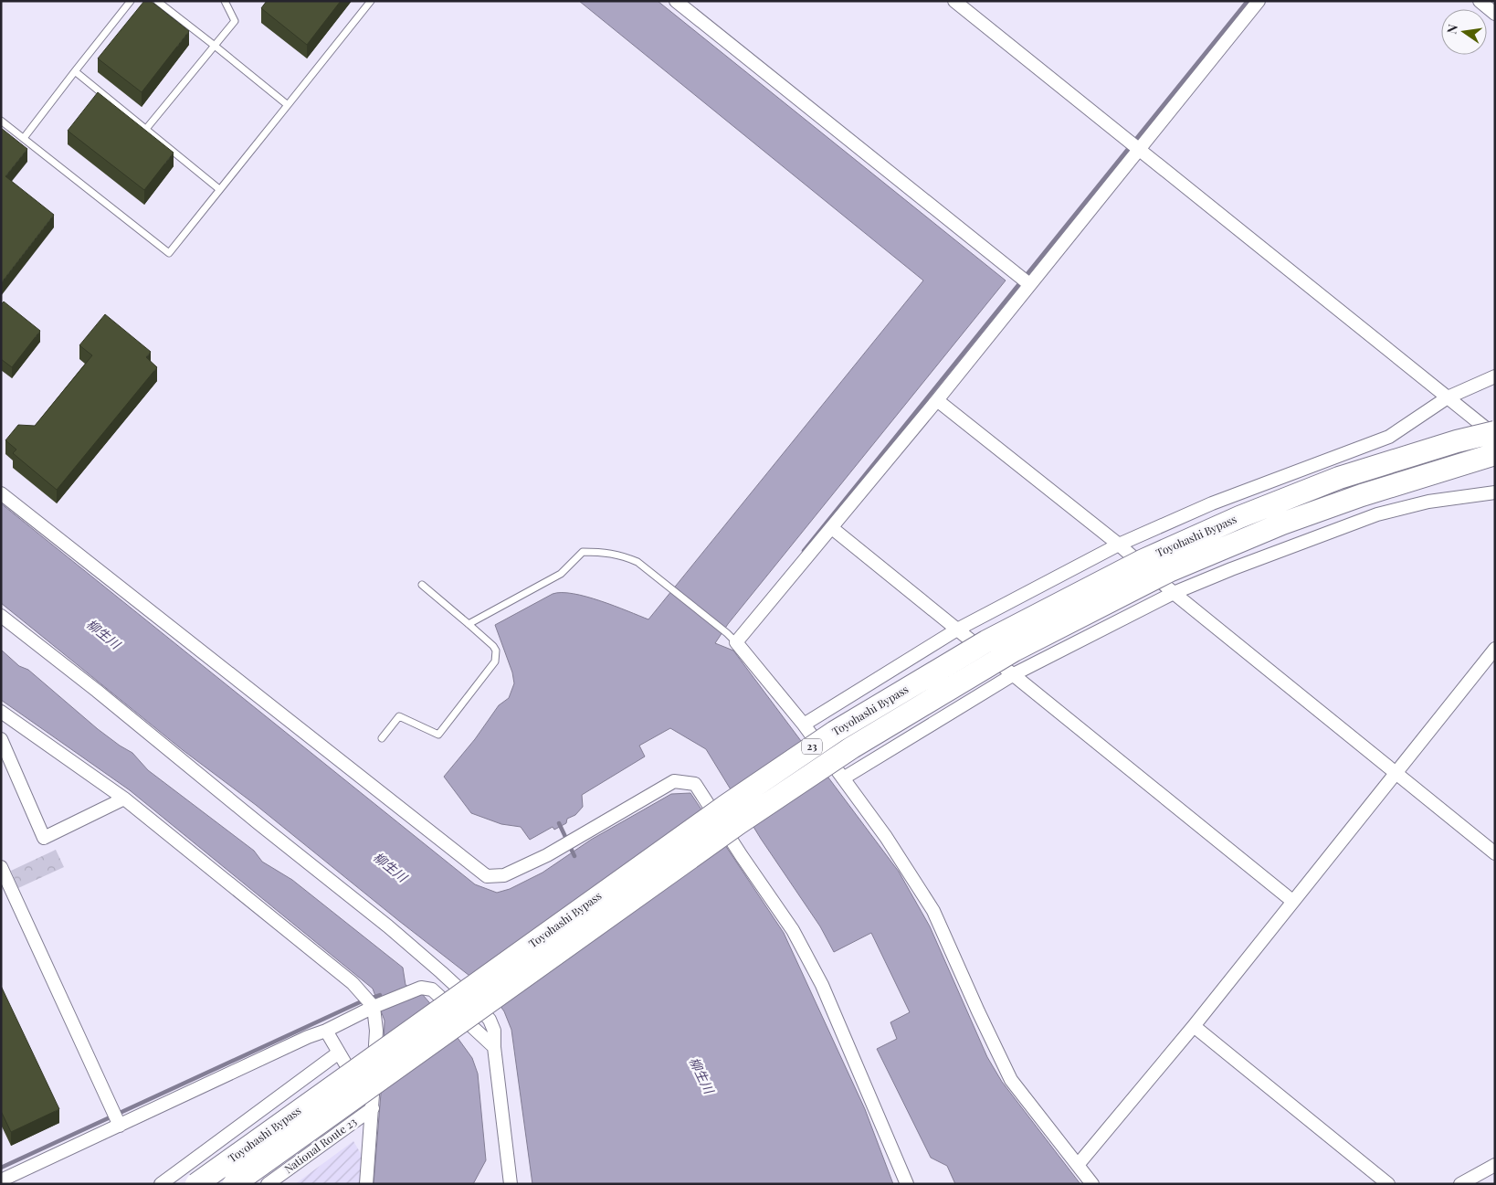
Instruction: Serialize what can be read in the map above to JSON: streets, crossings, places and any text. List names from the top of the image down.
{
  "streets": {
    "highway": ["Toyohashi Bypass", "23"],
    "street": ["National Route 23"]
  },
  "water": ["柳生川"],
  "north": "left"
}
